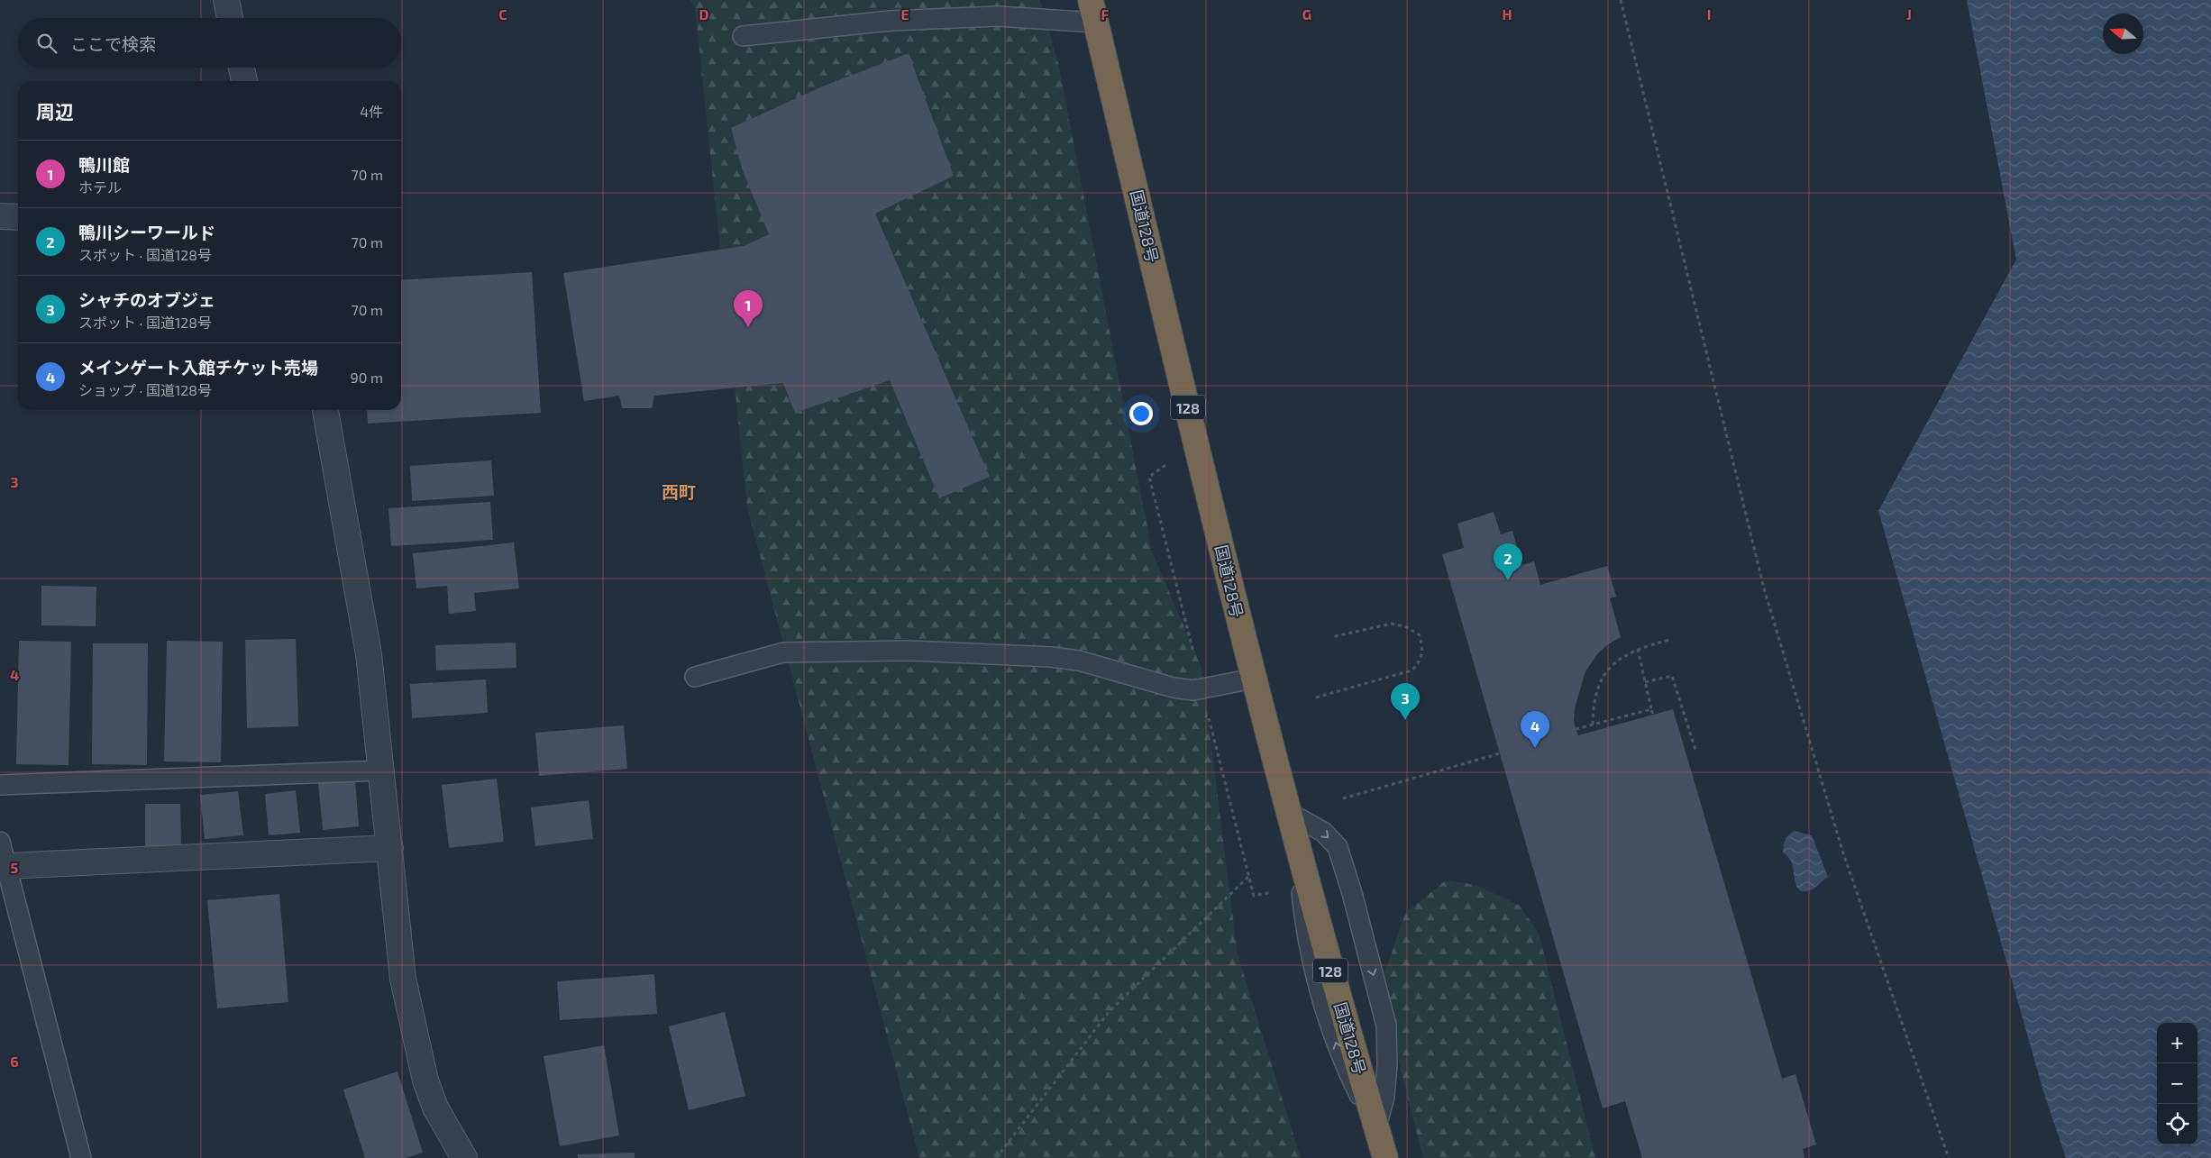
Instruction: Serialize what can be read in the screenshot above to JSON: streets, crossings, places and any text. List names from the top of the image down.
{
  "streets": {
    "highway": ["国道128号", "128"]
  },
  "districts": ["西町"],
  "north": "left",
  "page": {
    "search": "ここで検索",
    "heading": ["周辺", "4件"],
    "list": [
      {
        "mark": "1",
        "name": "鴨川館",
        "note": "ホテル",
        "value": "70 m"
      },
      {
        "mark": "2",
        "name": "鴨川シーワールド",
        "note": "スポット · 国道128号",
        "value": "70 m"
      },
      {
        "mark": "3",
        "name": "シャチのオブジェ",
        "note": "スポット · 国道128号",
        "value": "70 m"
      },
      {
        "mark": "4",
        "name": "メインゲート入館チケット売場",
        "note": "ショップ · 国道128号",
        "value": "90 m"
      }
    ],
    "pins": [
      "1",
      "2",
      "3",
      "4"
    ],
    "map_buttons": ["+", "−"]
  },
  "grid": {
    "columns": [
      "C",
      "D",
      "E",
      "F",
      "G",
      "H",
      "I",
      "J"
    ],
    "rows": [
      "3",
      "4",
      "5",
      "6"
    ]
  }
}
